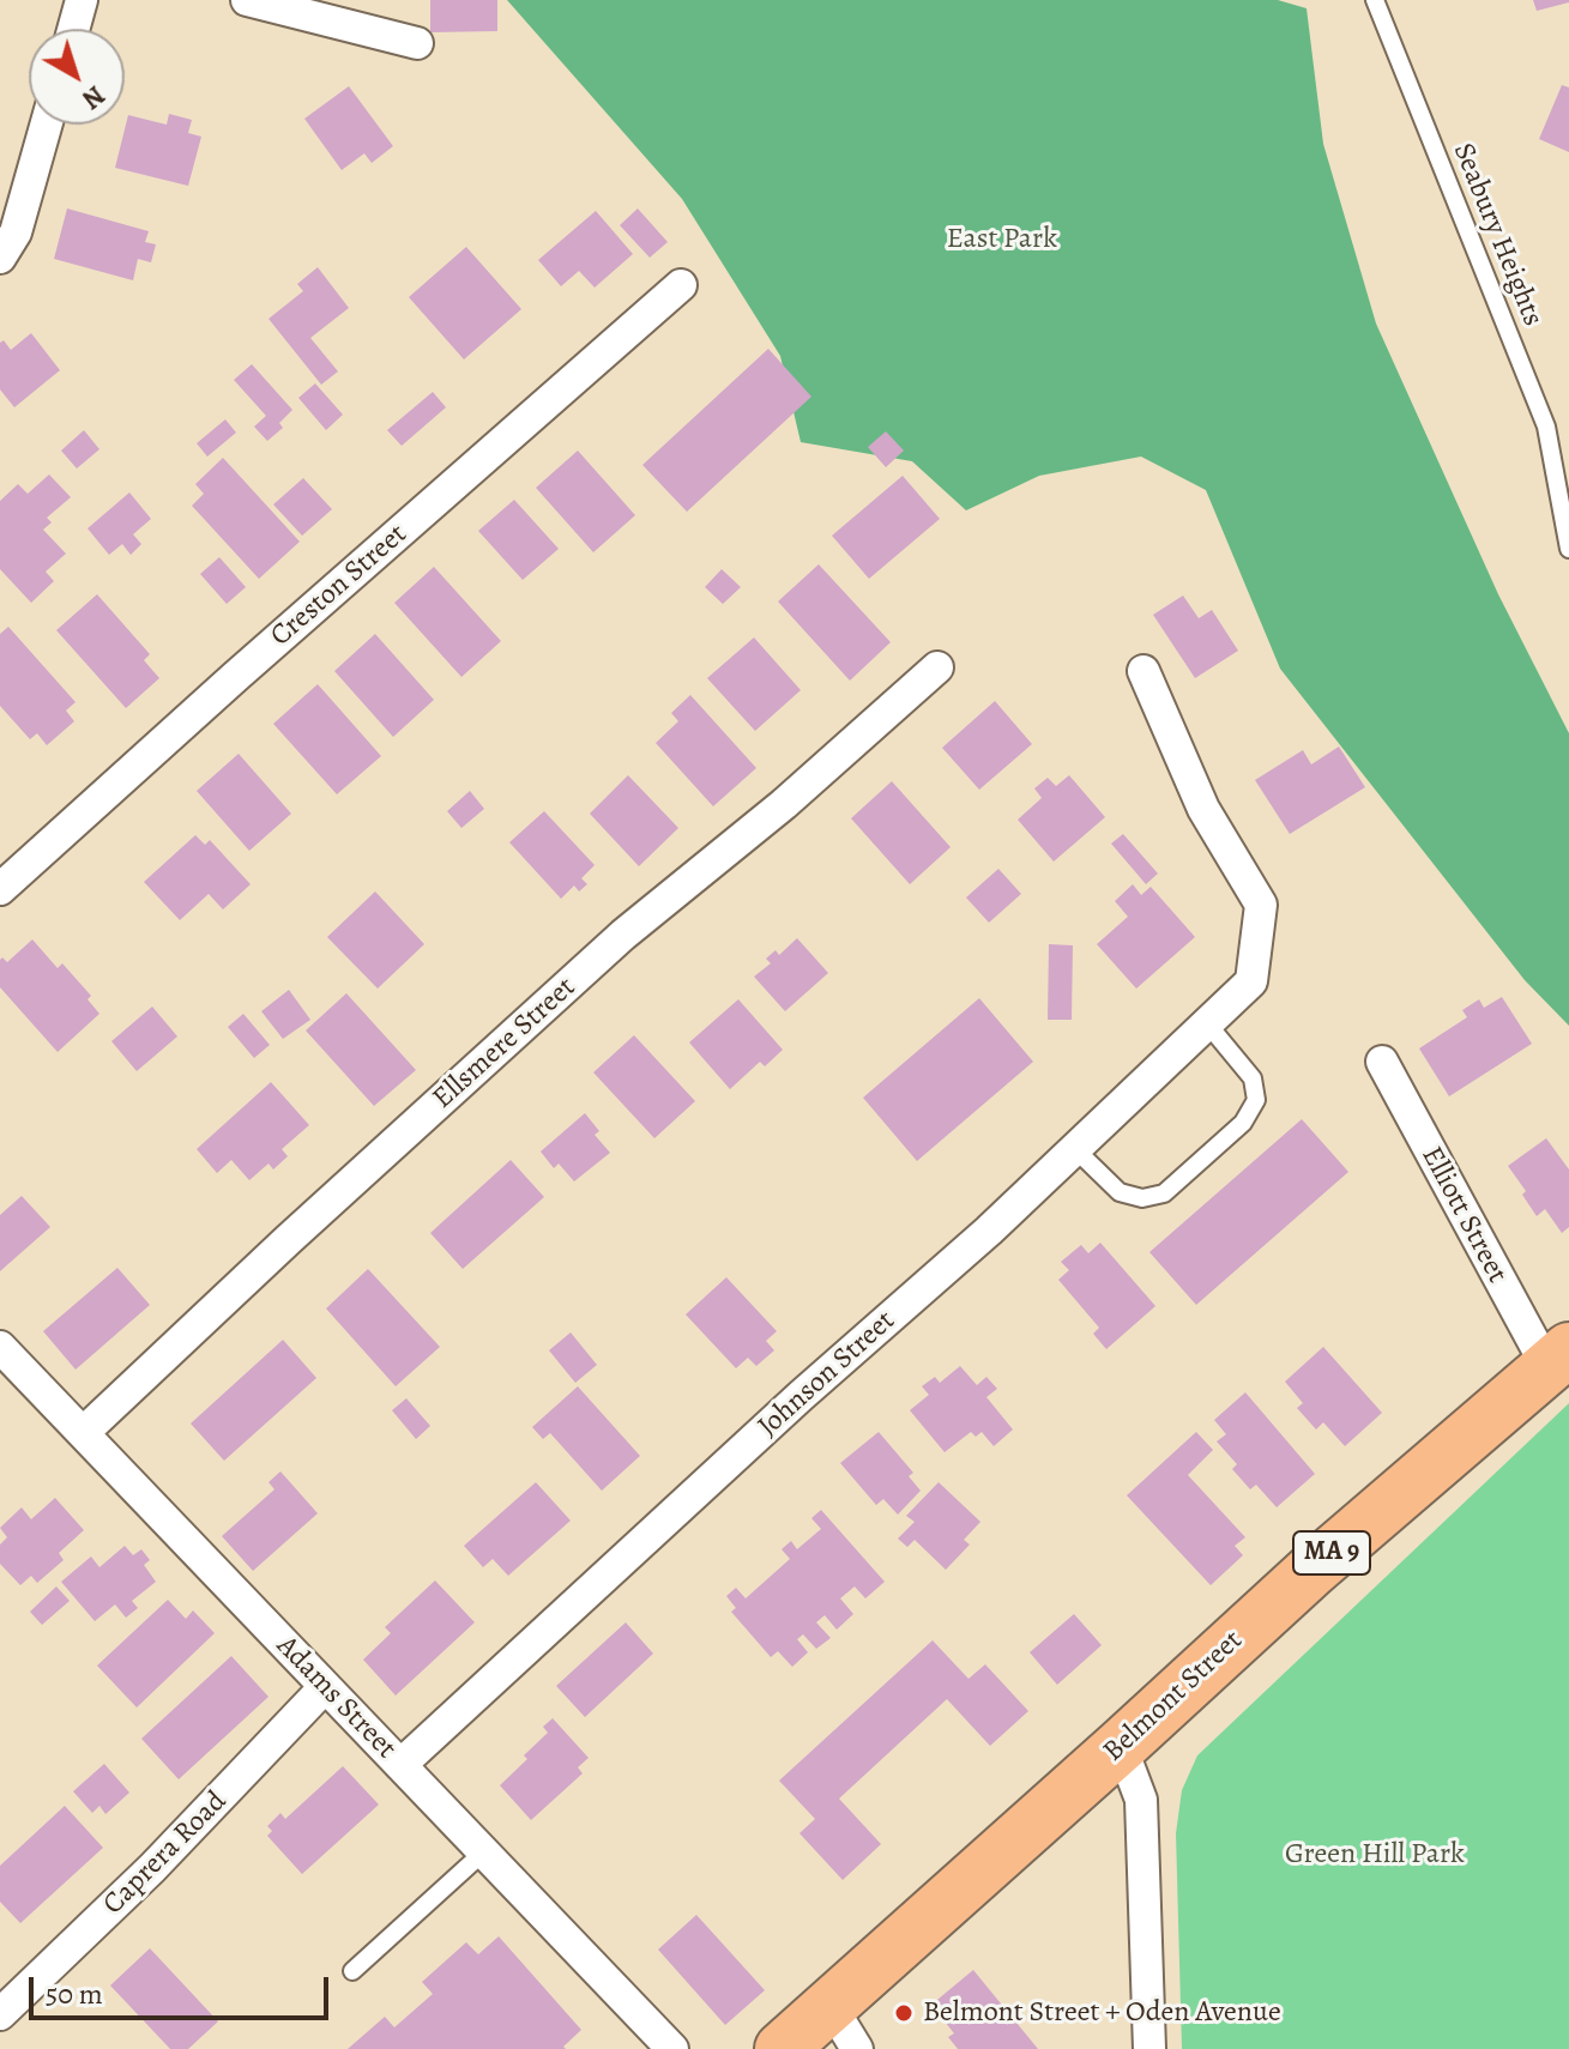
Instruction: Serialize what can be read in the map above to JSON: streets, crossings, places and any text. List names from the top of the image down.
{
  "streets": {
    "highway": ["MA 9", "Belmont Street"],
    "street": [
      "Creston Street",
      "Ellsmere Street",
      "Elliott Street",
      "Johnson Street",
      "Adams Street",
      "Caprera Road"
    ],
    "lane": ["Seabury Heights"]
  },
  "crossings": [
    ["Ellsmere Street", "Adams Street"],
    ["Elliott Street", "Belmont Street"],
    ["Johnson Street", "Adams Street"],
    ["Adams Street", "Caprera Road"]
  ],
  "parks": ["East Park", "Green Hill Park"],
  "places": ["Belmont Street + Oden Avenue"],
  "scale_bar": "50 m",
  "north": "bottom right"
}
